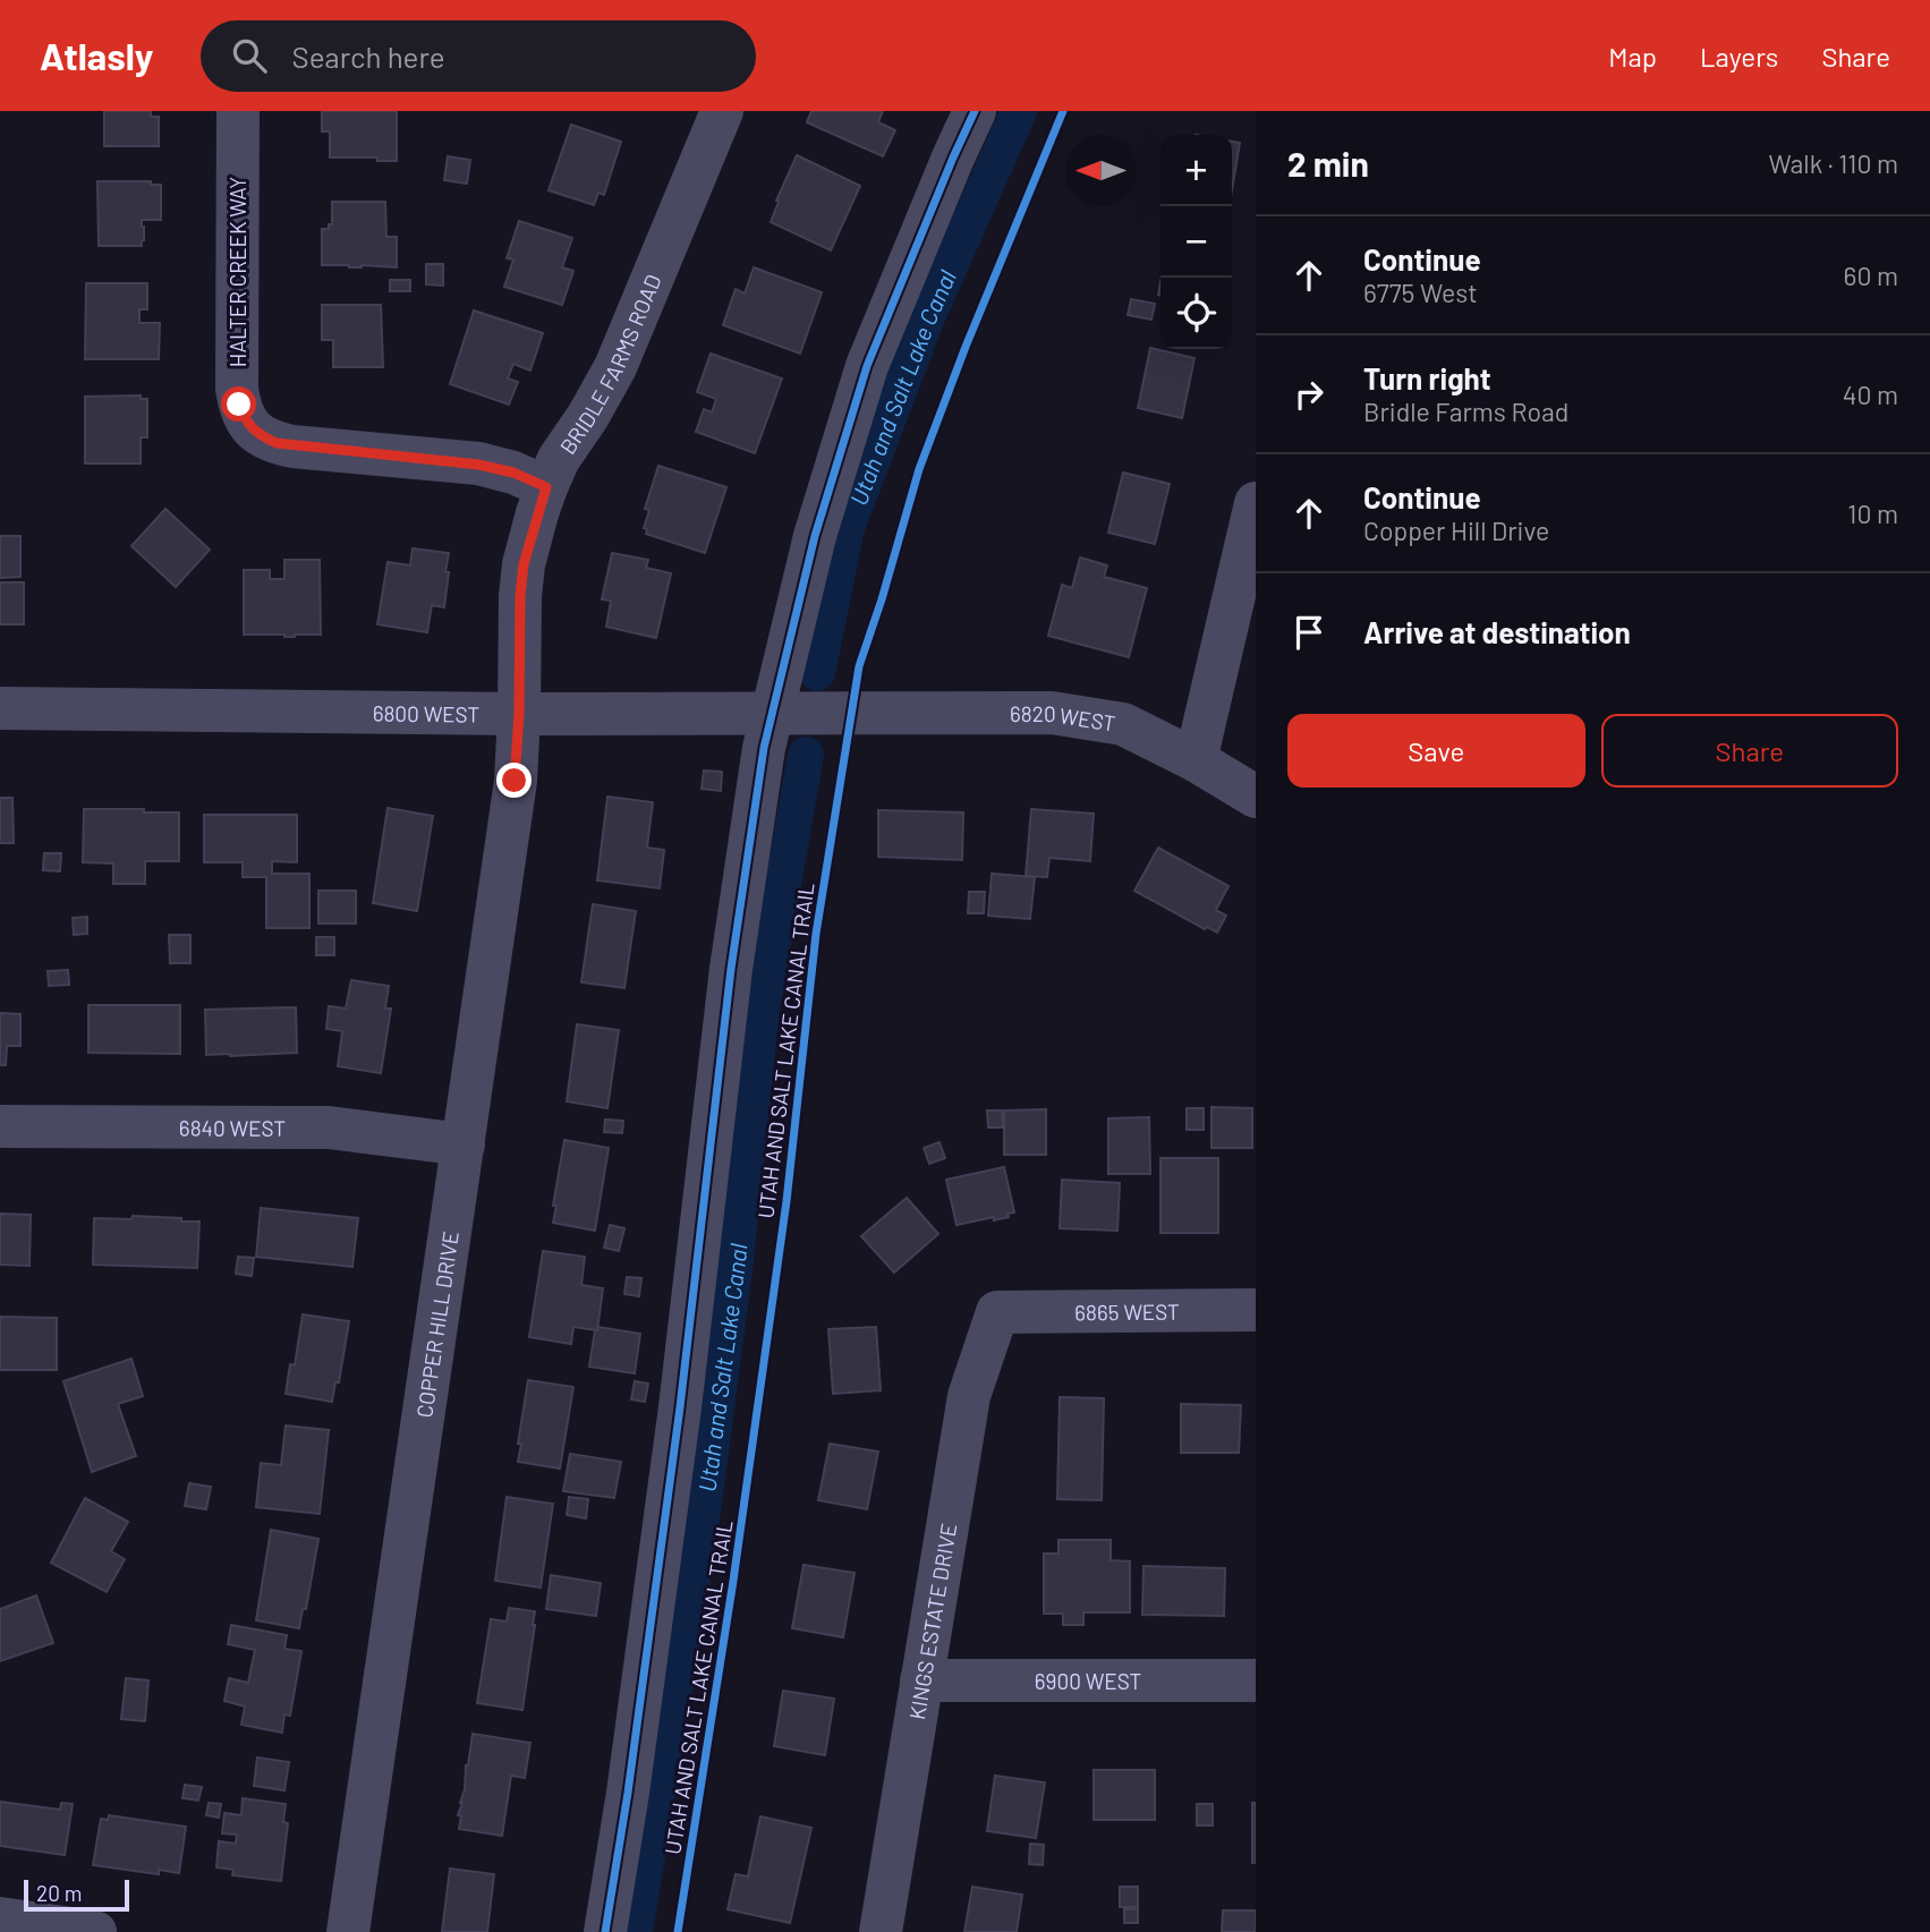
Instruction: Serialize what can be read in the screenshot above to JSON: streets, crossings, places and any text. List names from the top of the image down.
{
  "streets": {
    "street": [
      "HALTER CREEK WAY",
      "BRIDLE FARMS ROAD",
      "6800 WEST",
      "6820 WEST",
      "6840 WEST",
      "6865 WEST",
      "COPPER HILL DRIVE",
      "KINGS ESTATE DRIVE",
      "6900 WEST"
    ],
    "cycle path": ["UTAH AND SALT LAKE CANAL TRAIL"]
  },
  "crossings": [
    ["HALTER CREEK WAY", "BRIDLE FARMS ROAD"],
    ["BRIDLE FARMS ROAD", "6800 WEST"],
    ["BRIDLE FARMS ROAD", "COPPER HILL DRIVE"],
    ["6800 WEST", "6820 WEST"],
    ["6800 WEST", "COPPER HILL DRIVE"],
    ["6840 WEST", "COPPER HILL DRIVE"],
    ["6865 WEST", "KINGS ESTATE DRIVE"],
    ["KINGS ESTATE DRIVE", "6900 WEST"]
  ],
  "water": ["Utah and Salt Lake Canal"],
  "scale_bar": "20 m",
  "north": "left",
  "page": {
    "header": "Atlasly",
    "search": "Search here",
    "nav": ["Map", "Layers", "Share"],
    "heading": ["2 min", "Walk · 110 m"],
    "map_buttons": ["+", "−"],
    "list": [
      ["Continue", "6775 West", "60 m"],
      ["Turn right", "Bridle Farms Road", "40 m"],
      ["Continue", "Copper Hill Drive", "10 m"],
      "Arrive at destination"
    ],
    "buttons": ["Save", "Share"],
    "scale": "20 m"
  }
}
